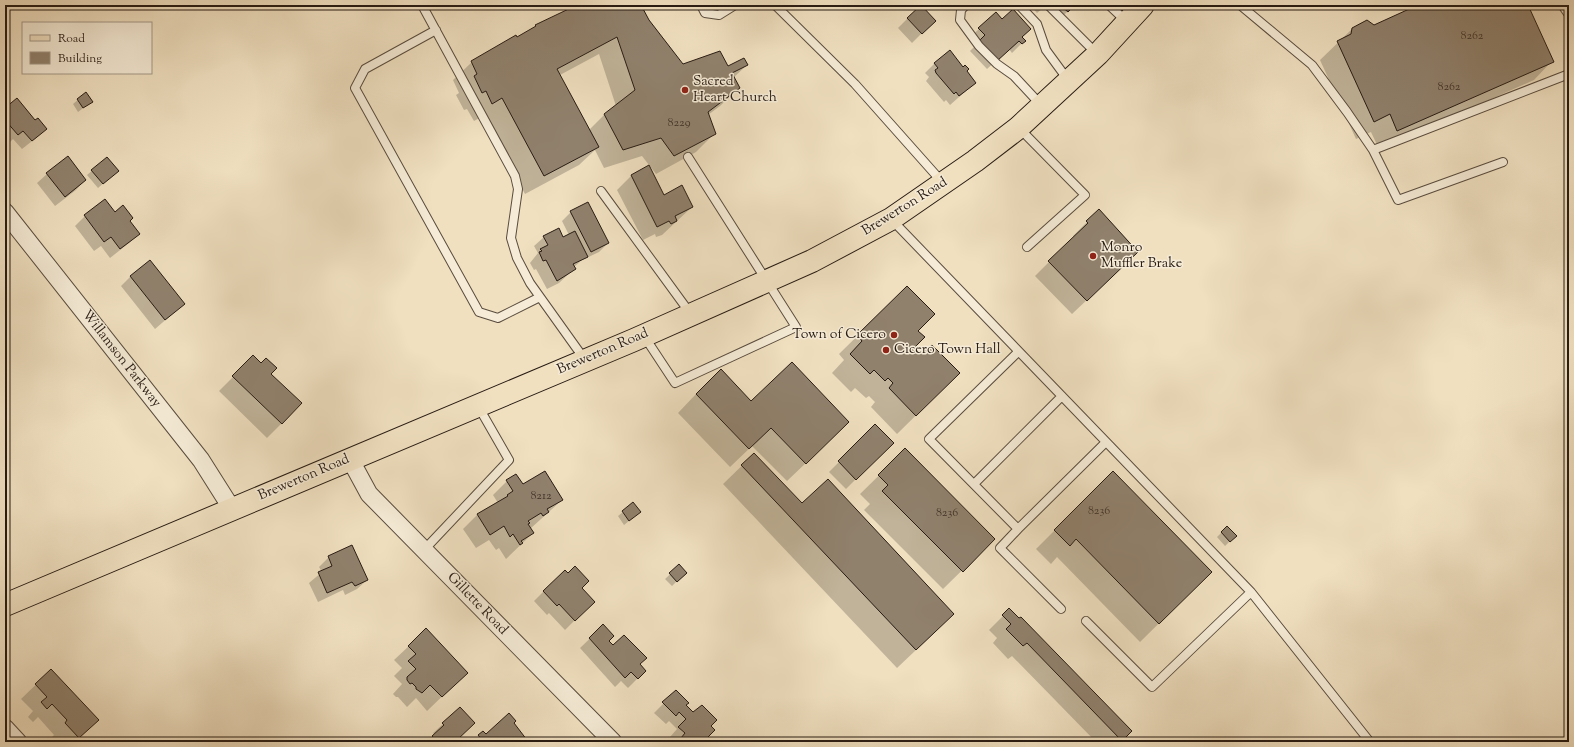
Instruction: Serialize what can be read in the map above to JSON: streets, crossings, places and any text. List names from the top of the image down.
{
  "streets": {
    "main road": ["Brewerton Road"],
    "street": ["Willamson Parkway", "Gillette Road"]
  },
  "crossings": [
    ["Brewerton Road", "Willamson Parkway"],
    ["Brewerton Road", "Gillette Road"]
  ],
  "places": [
    "Sacred Heart Church",
    "Monro Muffler Brake",
    "Town of Cicero",
    "Cicero Town Hall"
  ],
  "house_numbers": [
    "8262",
    "8262",
    "8229",
    "8212",
    "8236",
    "8236"
  ],
  "legend": ["Road", "Building"]
}
